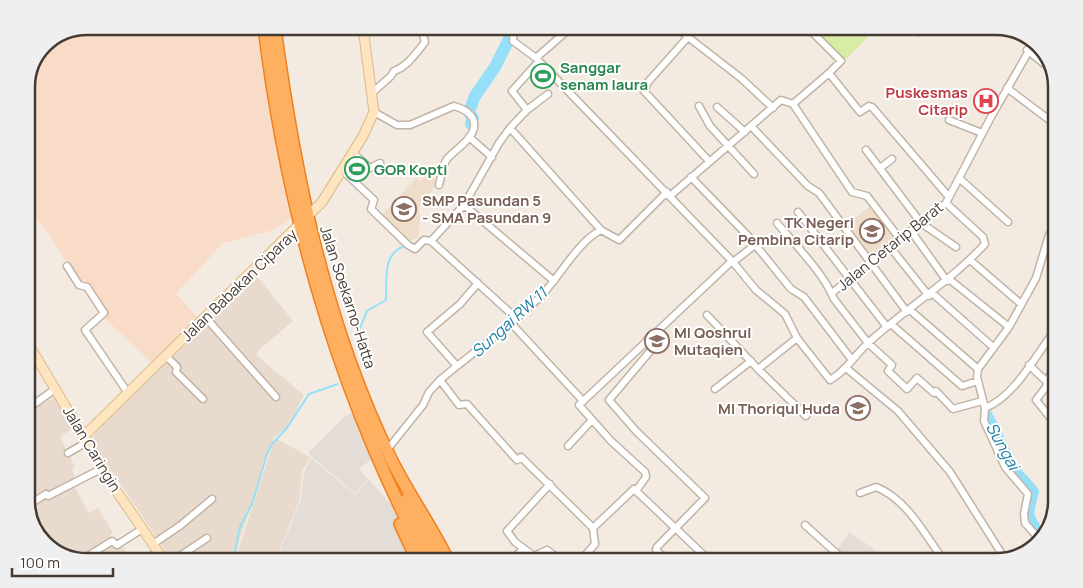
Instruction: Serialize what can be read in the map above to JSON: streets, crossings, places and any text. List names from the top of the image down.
{
  "streets": {
    "highway": ["Jalan Soekarno-Hatta"],
    "street": ["Jalan Cetarip Barat", "Jalan Babakan Ciparay", "Jalan Caringin"]
  },
  "crossings": [
    ["Jalan Babakan Ciparay", "Jalan Soekarno-Hatta"],
    ["Jalan Babakan Ciparay", "Jalan Caringin"]
  ],
  "water": ["Sungai RW 11", "Sungai"],
  "places": {
    "sports": ["Sanggar senam laura", "GOR Kopti"],
    "hospital": ["Puskesmas Citarip"],
    "school or university": [
      "SMP Pasundan 5 - SMA Pasundan 9",
      "TK Negeri Pembina Citarip",
      "MI Qoshrul Mutaqien",
      "MI Thoriqul Huda"
    ]
  },
  "scale_bar": "100 m"
}
